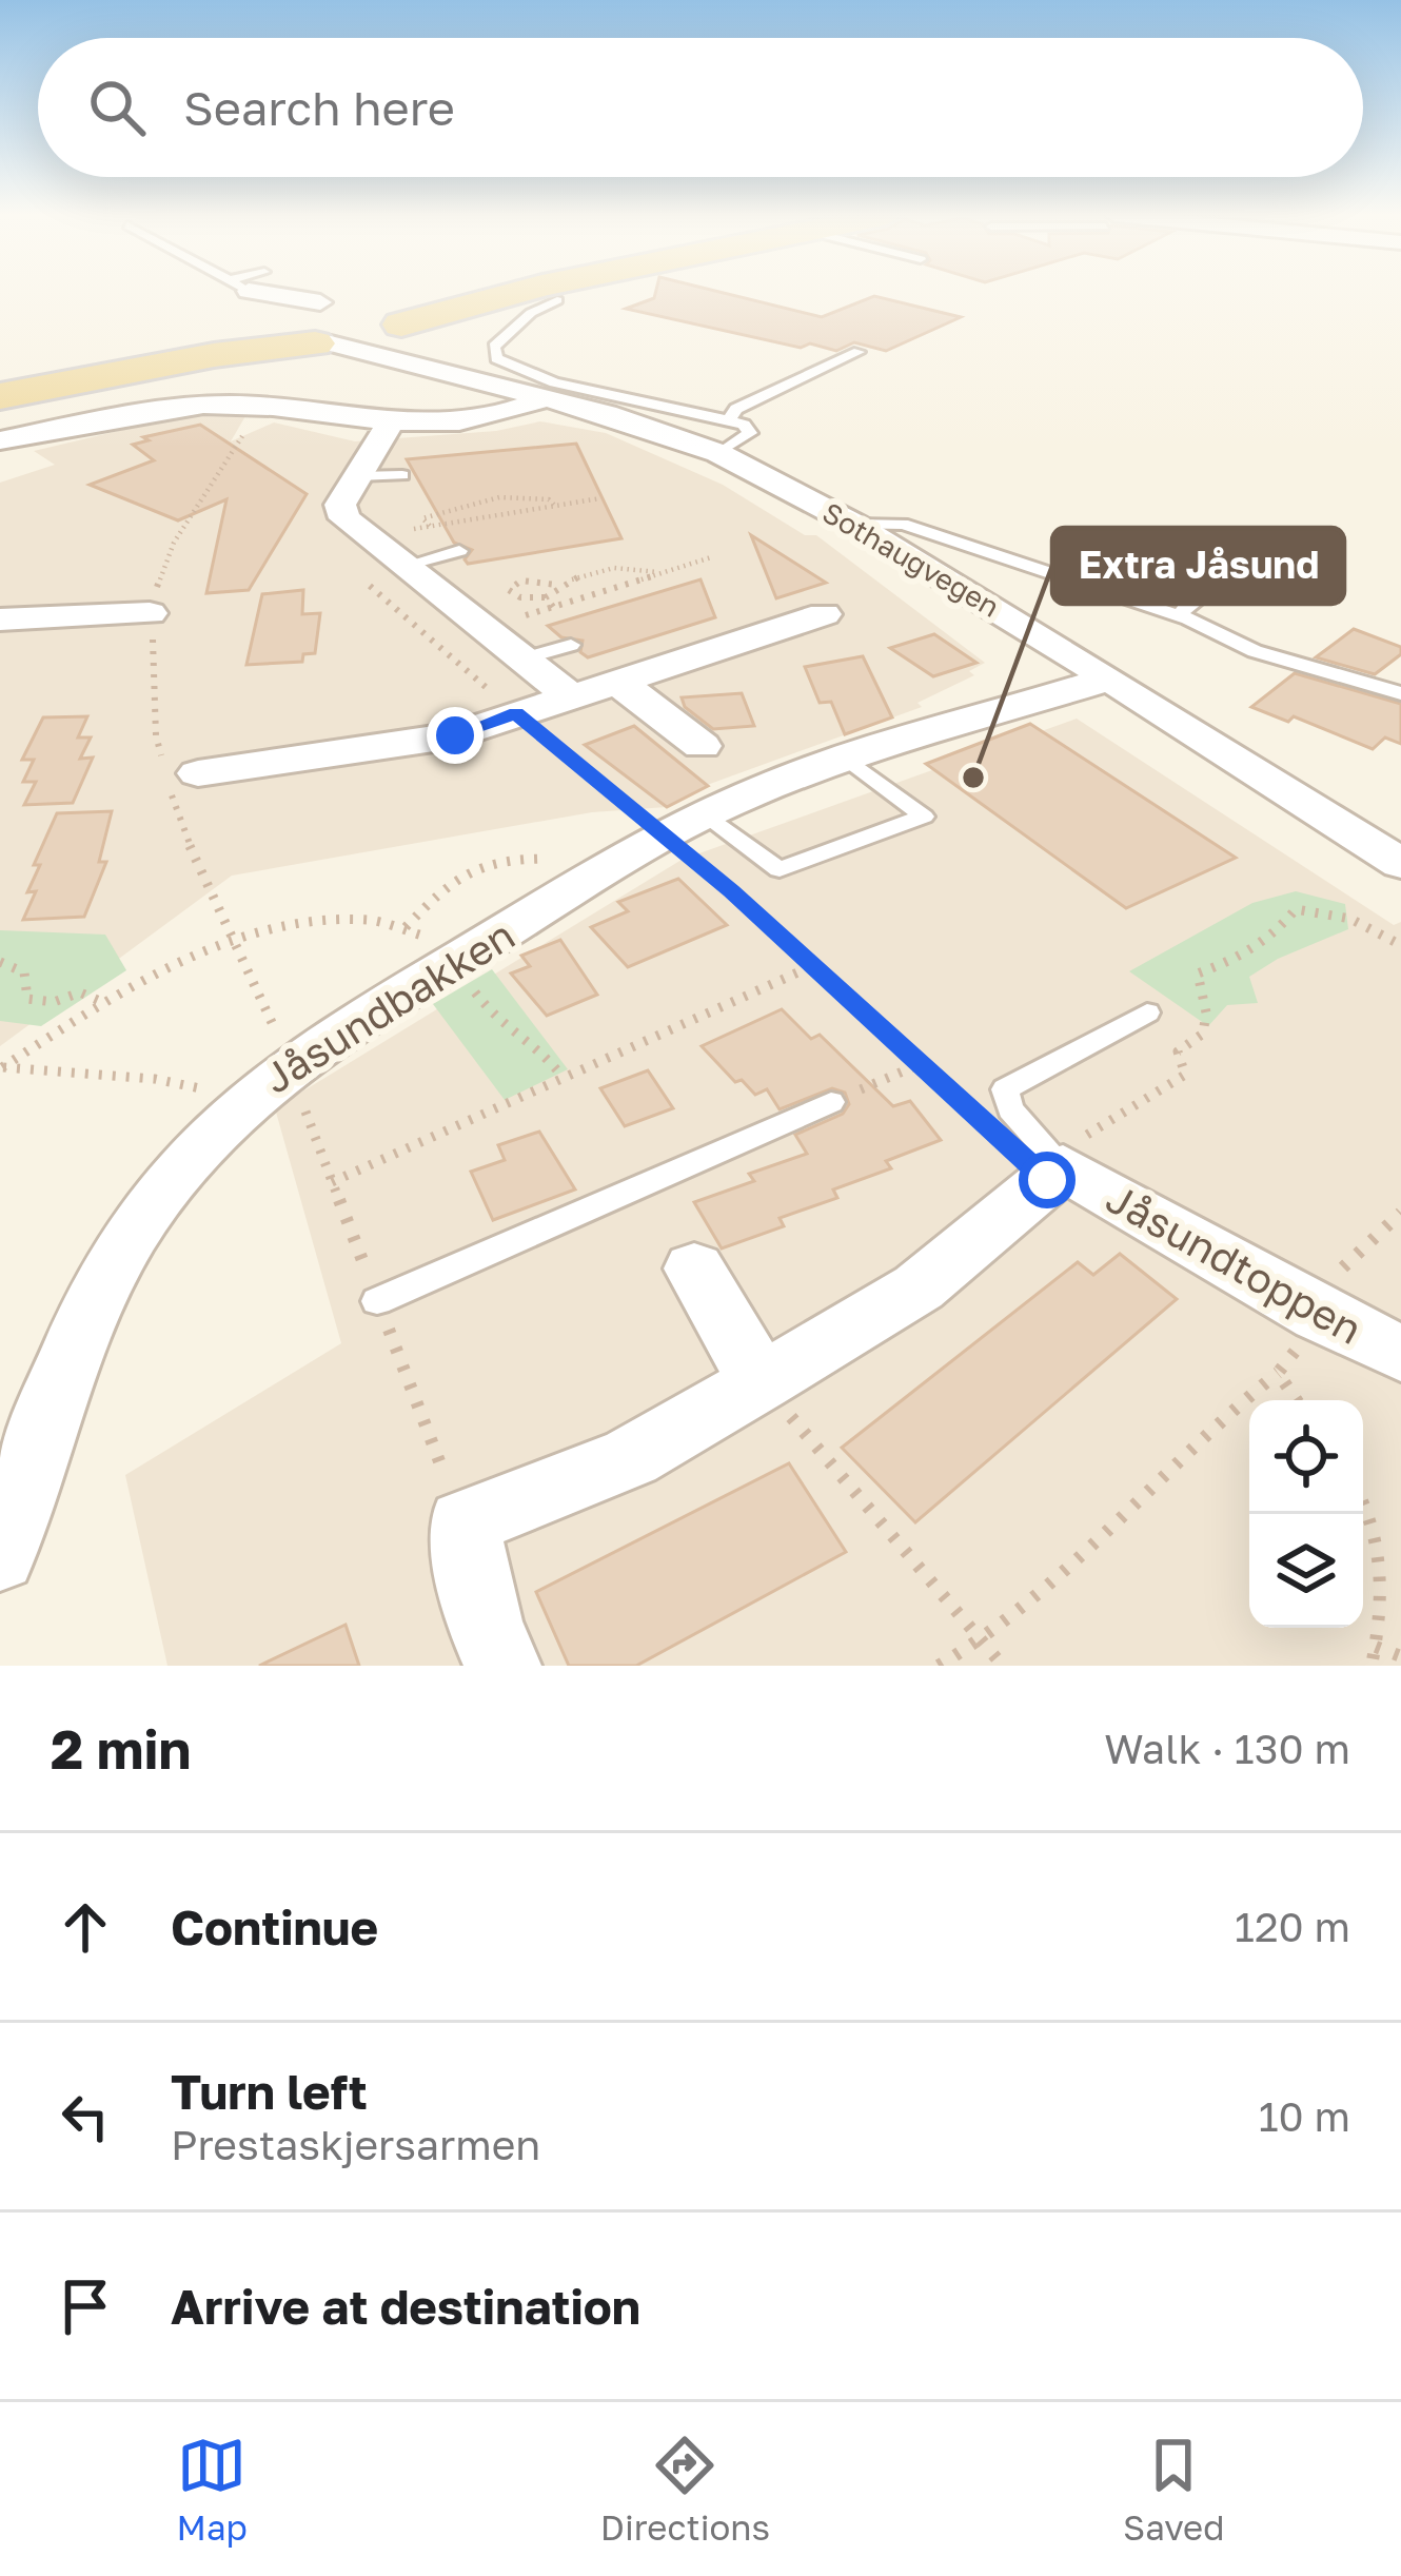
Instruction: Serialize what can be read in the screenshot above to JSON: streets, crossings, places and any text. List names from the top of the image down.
{
  "streets": {
    "street": ["Sothaugvegen", "Jåsundbakken", "Jåsundtoppen"]
  },
  "crossings": [
    ["Sothaugvegen", "Jåsundbakken"]
  ],
  "places": ["Extra Jåsund"],
  "page": {
    "search": "Search here",
    "heading": ["2 min", "Walk · 130 m"],
    "list": [
      ["Continue", "120 m"],
      ["Turn left", "Prestaskjersarmen", "10 m"],
      "Arrive at destination"
    ],
    "nav": ["Map", "Directions", "Saved"]
  }
}
